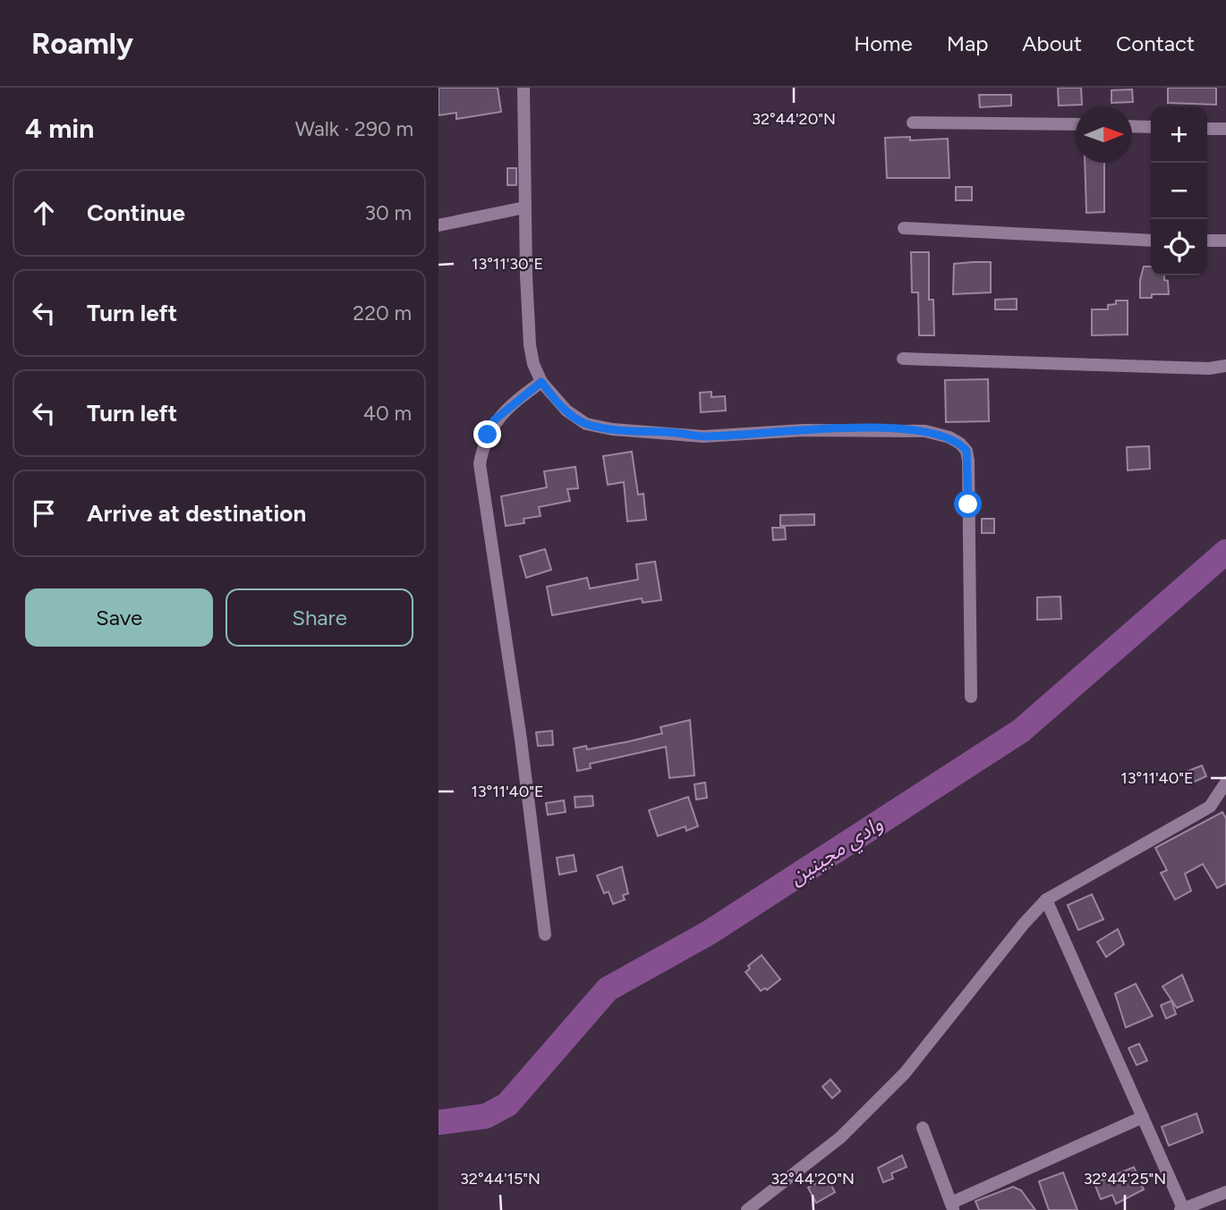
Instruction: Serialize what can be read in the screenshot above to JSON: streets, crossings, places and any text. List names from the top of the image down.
{
  "water": ["وادي مجينين"],
  "north": "right",
  "page": {
    "header": "Roamly",
    "nav": [
      "Home",
      "Map",
      "About",
      "Contact"
    ],
    "heading": ["4 min", "Walk · 290 m"],
    "map_buttons": ["+", "−"],
    "list": [
      ["Continue", "30 m"],
      ["Turn left", "220 m"],
      ["Turn left", "40 m"],
      "Arrive at destination"
    ],
    "buttons": ["Save", "Share"]
  },
  "coordinates": [
    "32°44'20\"N",
    "13°11'30\"E",
    "13°11'40\"E",
    "32°44'15\"N",
    "32°44'25\"N"
  ]
}
